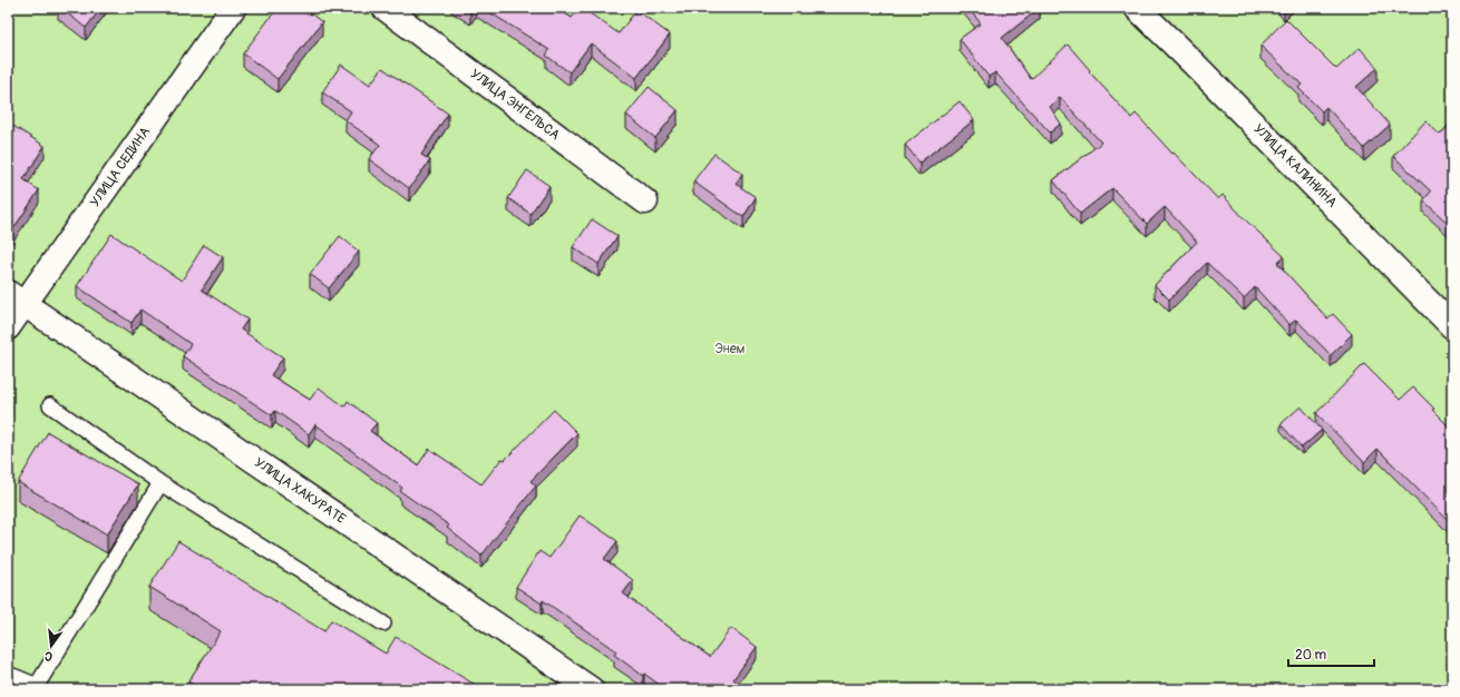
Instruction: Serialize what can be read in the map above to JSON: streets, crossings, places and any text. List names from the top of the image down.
{
  "streets": {
    "street": [
      "УЛИЦА ЭНГЕЛЬСА",
      "УЛИЦА КАЛИНИНА",
      "УЛИЦА СЕДИНА",
      "УЛИЦА ХАКУРАТЕ"
    ]
  },
  "crossings": [
    ["УЛИЦА СЕДИНА", "УЛИЦА ХАКУРАТЕ"]
  ],
  "parks": ["Энем"],
  "scale_bar": "20 m",
  "north": "bottom"
}
